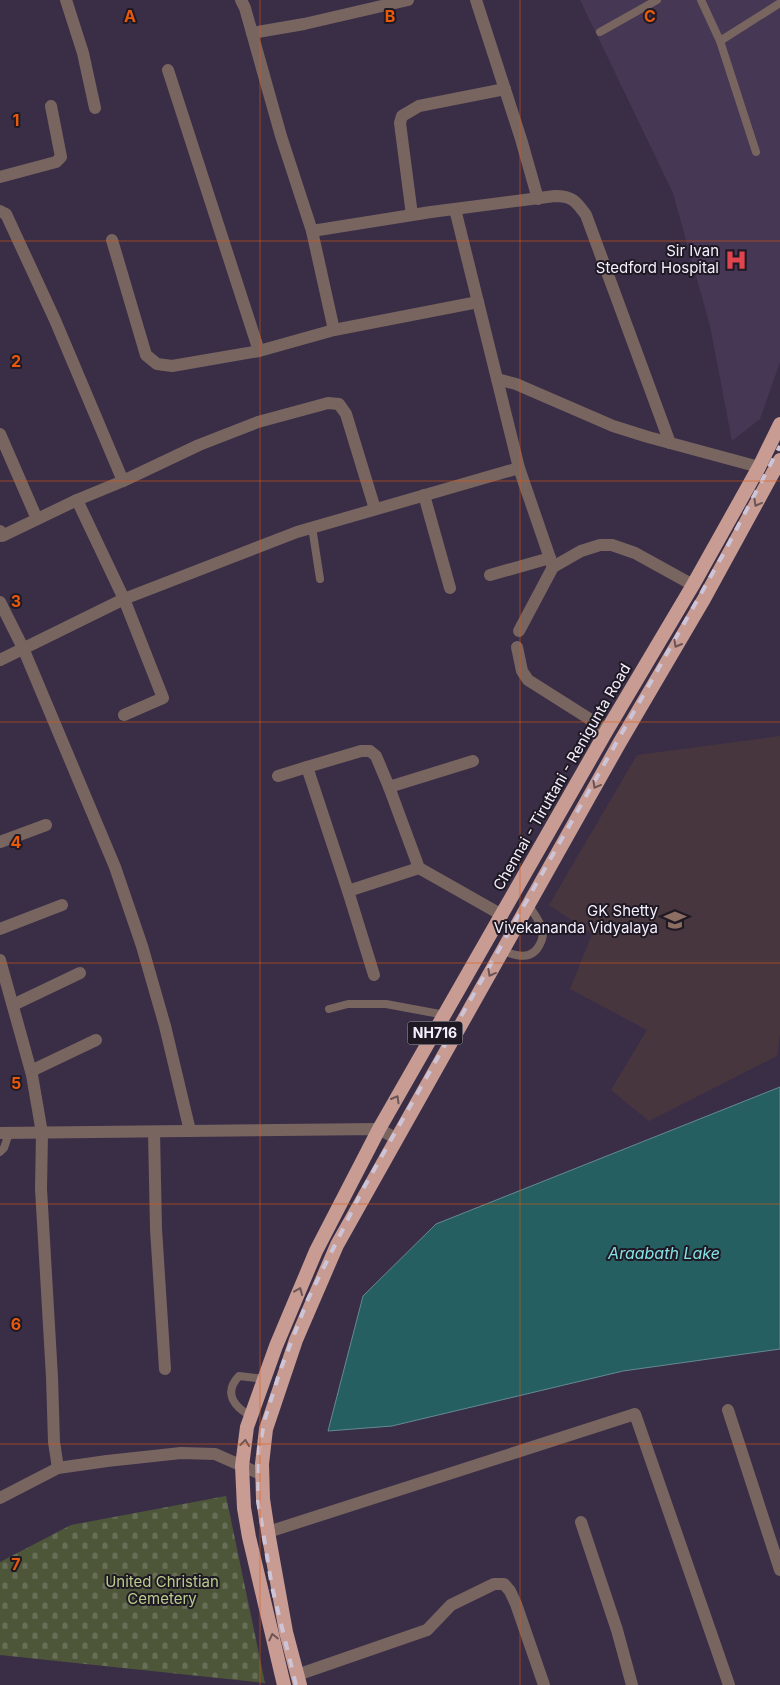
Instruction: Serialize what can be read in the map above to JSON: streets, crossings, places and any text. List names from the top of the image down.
{
  "streets": {
    "highway": ["Chennai - Tiruttani - Renigunta Road", "NH716"]
  },
  "water": ["Araabath Lake"],
  "parks": ["United Christian Cemetery"],
  "places": {
    "hospital": ["Sir Ivan Stedford Hospital"],
    "school or university": ["GK Shetty Vivekananda Vidyalaya"]
  },
  "grid": {
    "columns": ["A", "B", "C"],
    "rows": [
      "1",
      "2",
      "3",
      "4",
      "5",
      "6",
      "7"
    ]
  }
}
